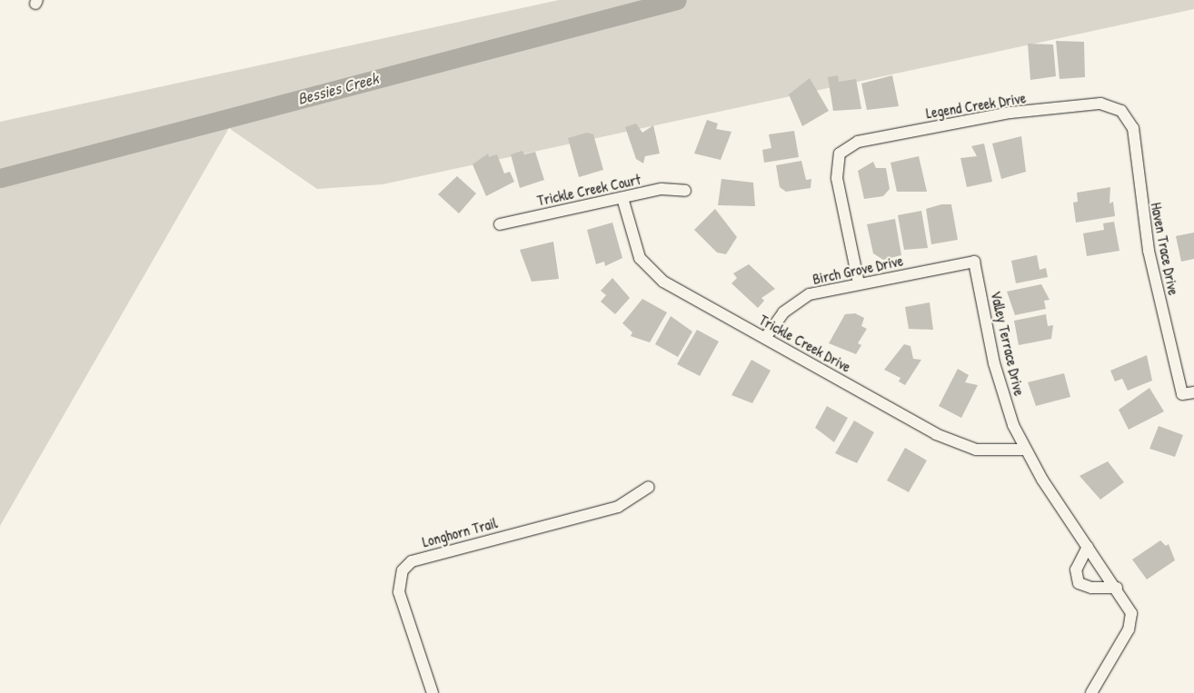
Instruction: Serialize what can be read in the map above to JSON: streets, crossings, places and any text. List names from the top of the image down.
{
  "streets": {
    "street": [
      "Legend Creek Drive",
      "Trickle Creek Court",
      "Haven Trace Drive",
      "Birch Grove Drive",
      "Trickle Creek Drive",
      "Valley Terrace Drive",
      "Longhorn Trail"
    ]
  },
  "crossings": [
    ["Legend Creek Drive", "Haven Trace Drive"],
    ["Legend Creek Drive", "Birch Grove Drive"],
    ["Trickle Creek Court", "Trickle Creek Drive"],
    ["Birch Grove Drive", "Trickle Creek Drive"],
    ["Birch Grove Drive", "Valley Terrace Drive"],
    ["Trickle Creek Drive", "Valley Terrace Drive"]
  ],
  "water": ["Bessies Creek"]
}
